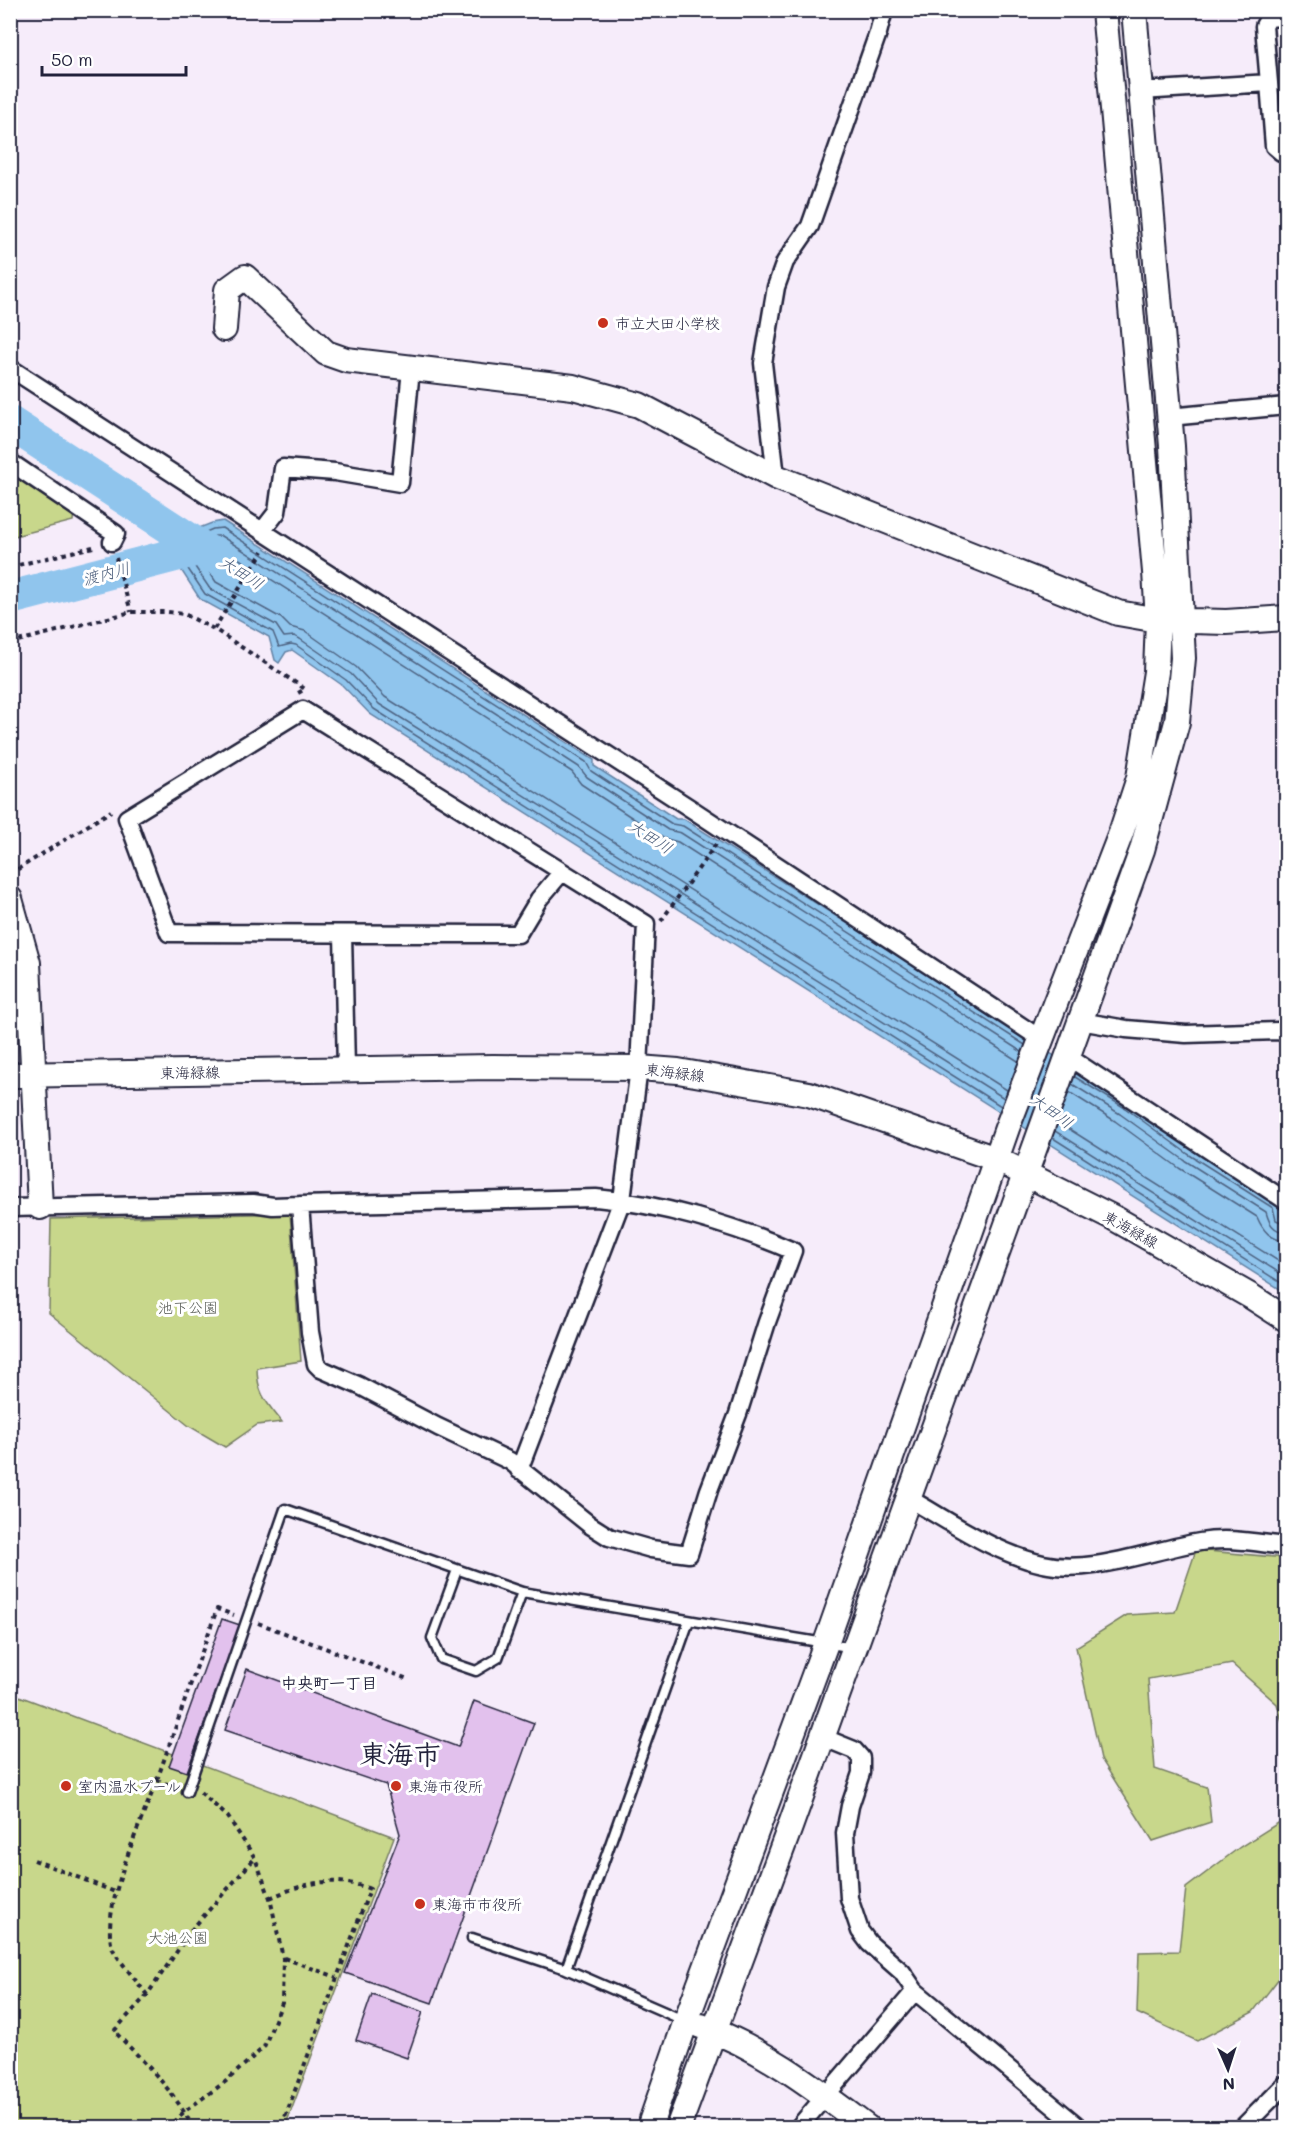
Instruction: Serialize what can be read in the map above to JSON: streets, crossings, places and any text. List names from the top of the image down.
{
  "streets": {
    "street": ["東海緑線"]
  },
  "districts": ["中央町一丁目", "東海市"],
  "water": ["大田川", "渡内川"],
  "parks": ["池下公園", "大池公園"],
  "places": [
    "市立大田小学校",
    "室内温水プール",
    "東海市役所",
    "東海市市役所"
  ],
  "scale_bar": "50 m",
  "north": "bottom"
}
